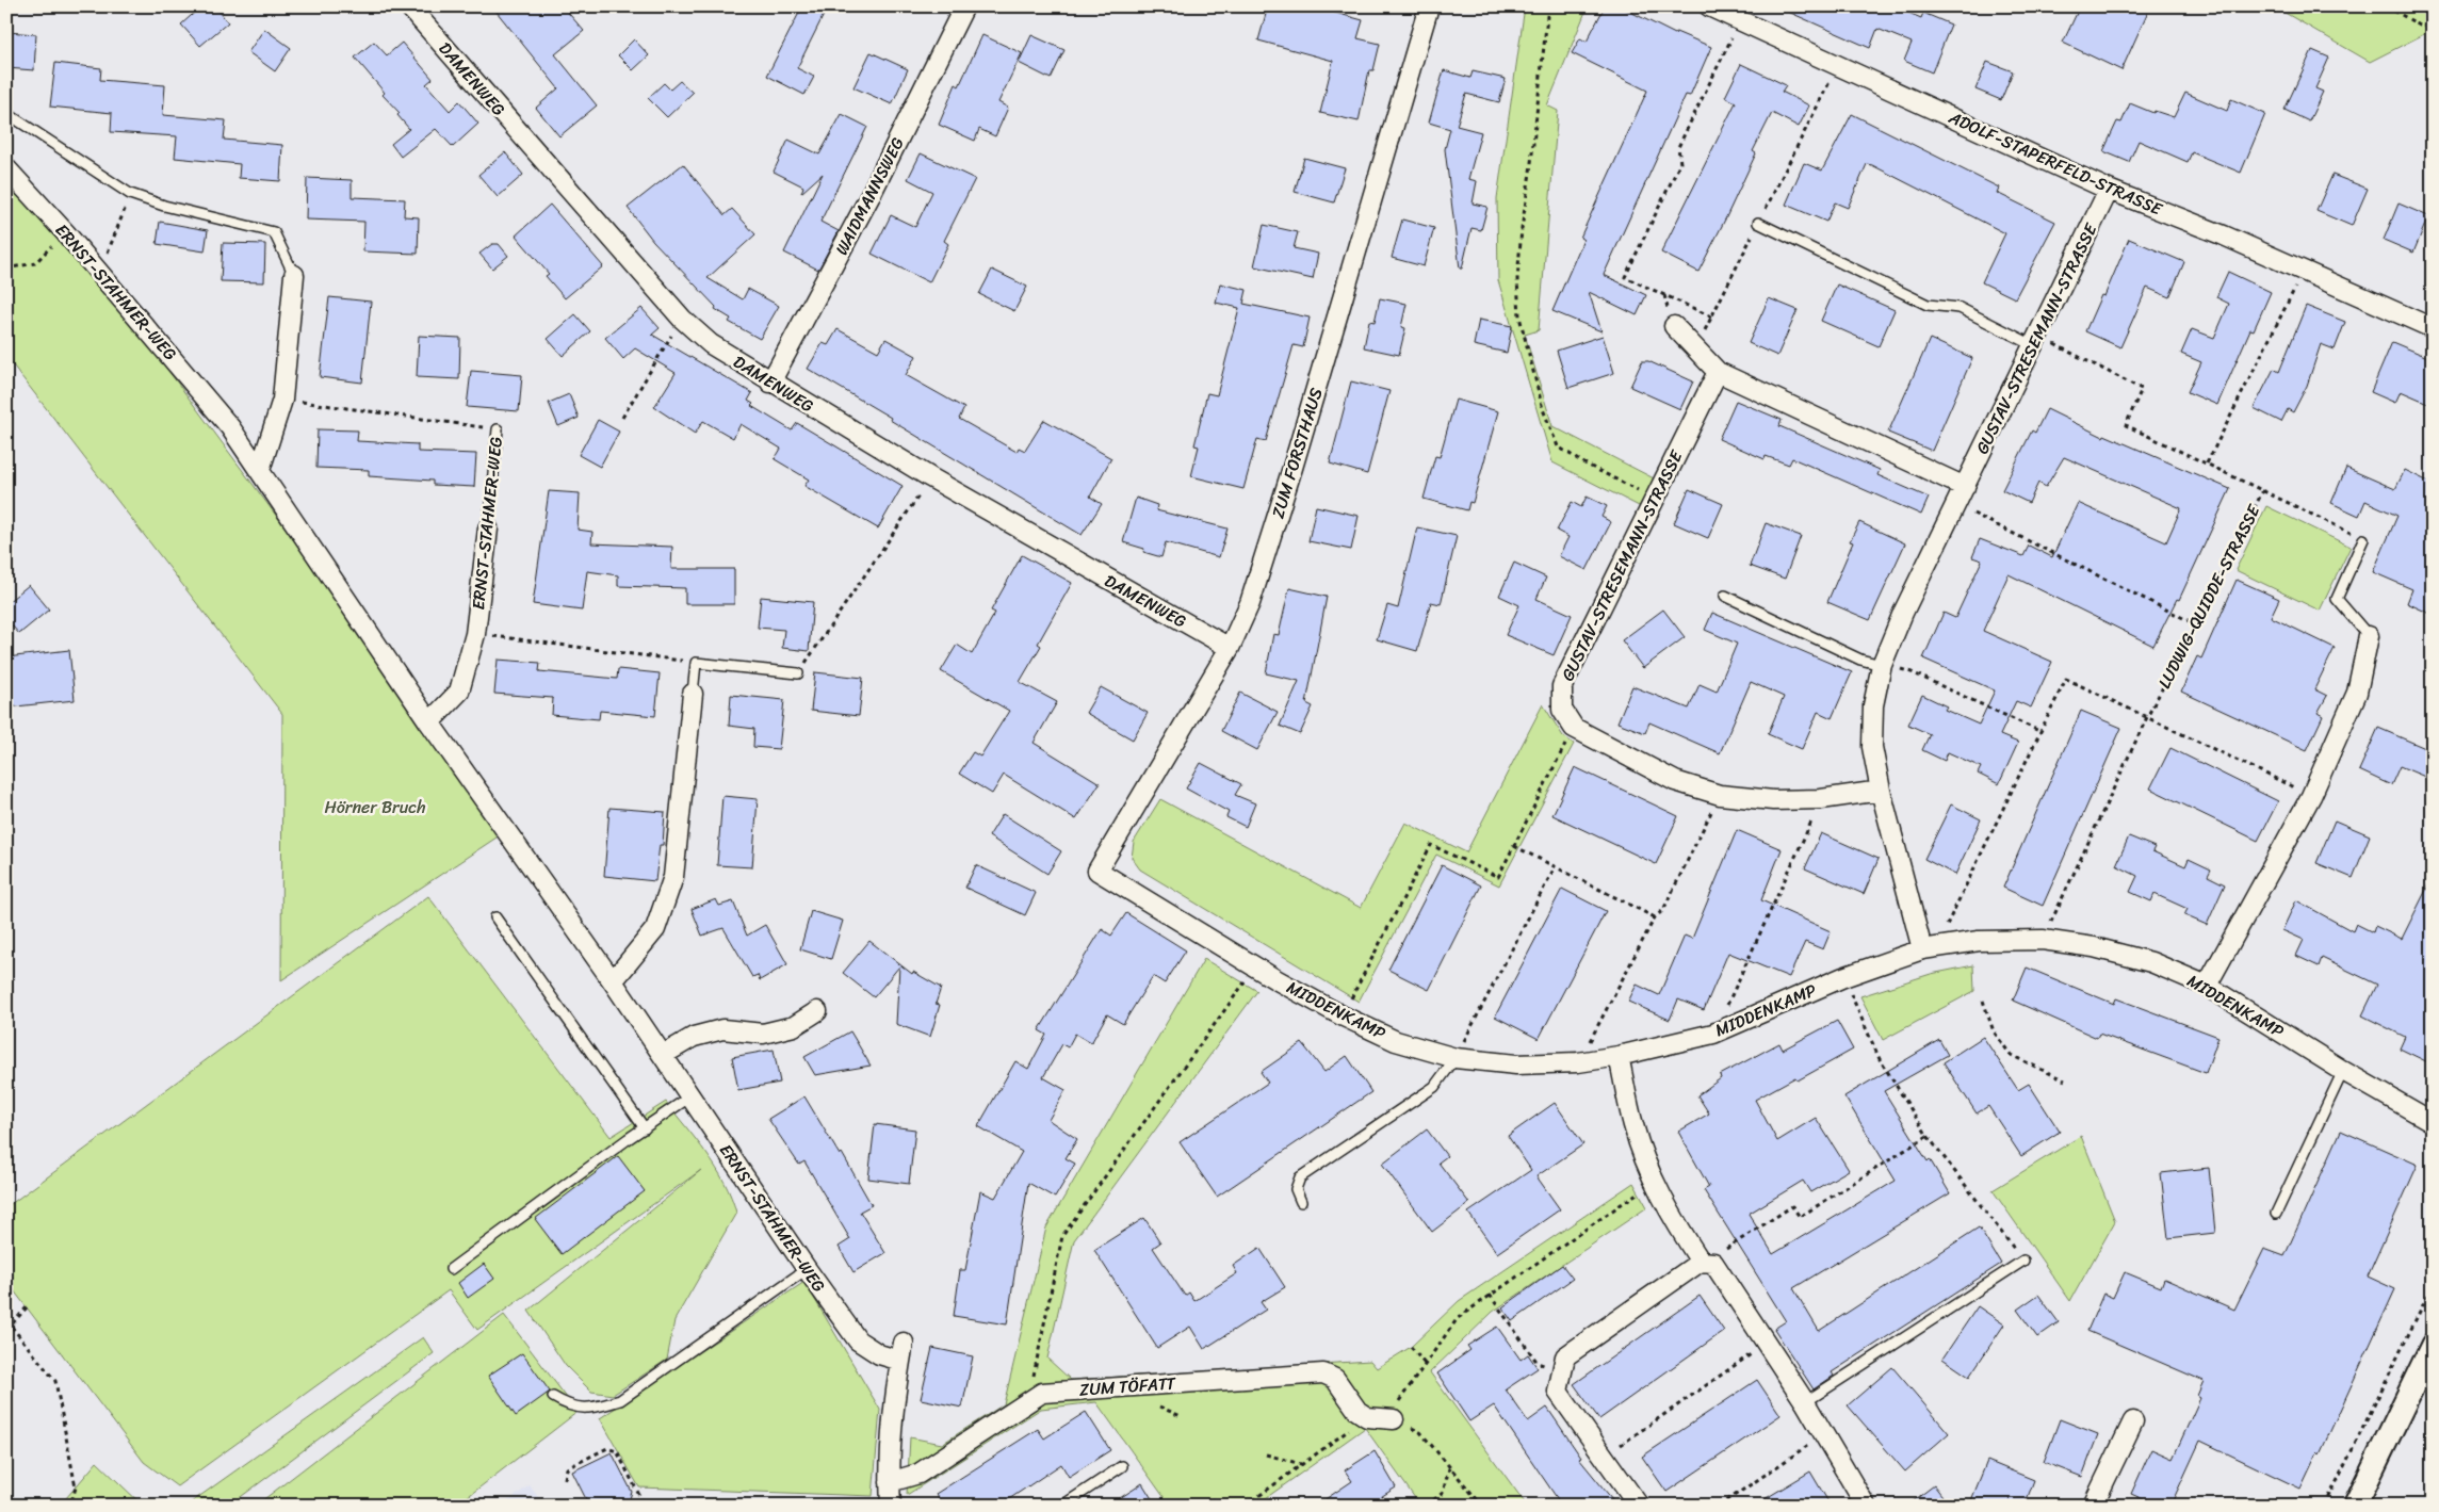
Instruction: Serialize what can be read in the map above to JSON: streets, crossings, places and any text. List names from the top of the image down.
{
  "streets": {
    "street": [
      "DAMENWEG",
      "ADOLF-STAPERFELD-STRASSE",
      "WAIDMANNSWEG",
      "ERNST-STAHMER-WEG",
      "GUSTAV-STRESEMANN-STRASSE",
      "ZUM FORSTHAUS",
      "MIDDENKAMP",
      "ZUM TÖFATT"
    ],
    "path": ["LUDWIG-QUIDDE-STRASSE"]
  },
  "crossings": [
    ["DAMENWEG", "WAIDMANNSWEG"],
    ["DAMENWEG", "ZUM FORSTHAUS"],
    ["ADOLF-STAPERFELD-STRASSE", "GUSTAV-STRESEMANN-STRASSE"],
    ["ERNST-STAHMER-WEG", "ZUM TÖFATT"],
    ["GUSTAV-STRESEMANN-STRASSE", "MIDDENKAMP"],
    ["ZUM FORSTHAUS", "MIDDENKAMP"],
    ["LUDWIG-QUIDDE-STRASSE", "MIDDENKAMP"]
  ],
  "parks": ["Hörner Bruch"]
}
